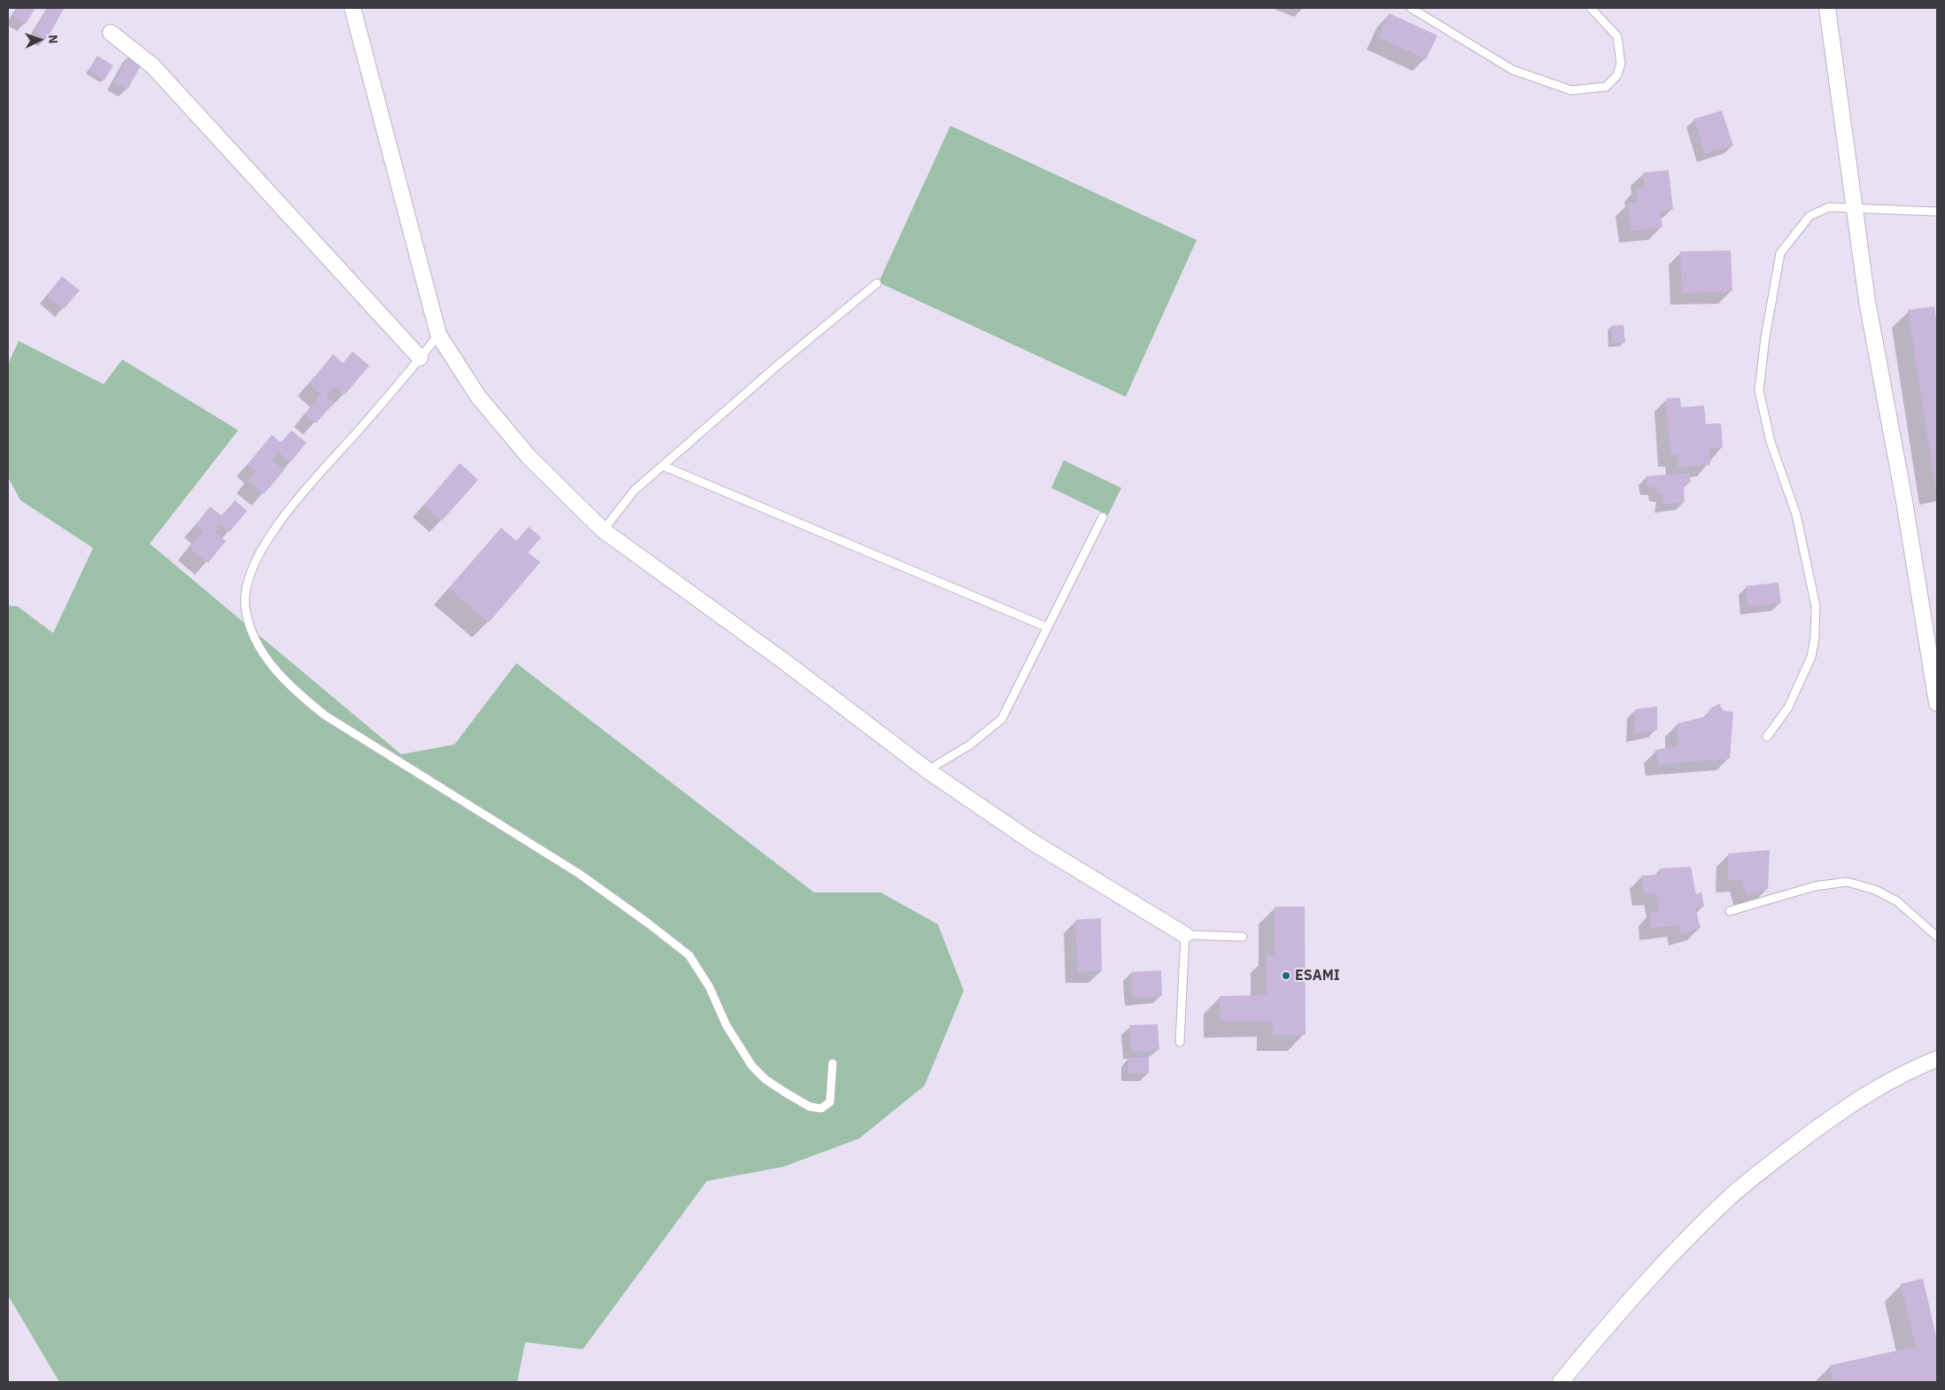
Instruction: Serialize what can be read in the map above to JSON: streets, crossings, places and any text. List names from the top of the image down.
{
  "places": ["ESAMI"],
  "north": "right"
}
